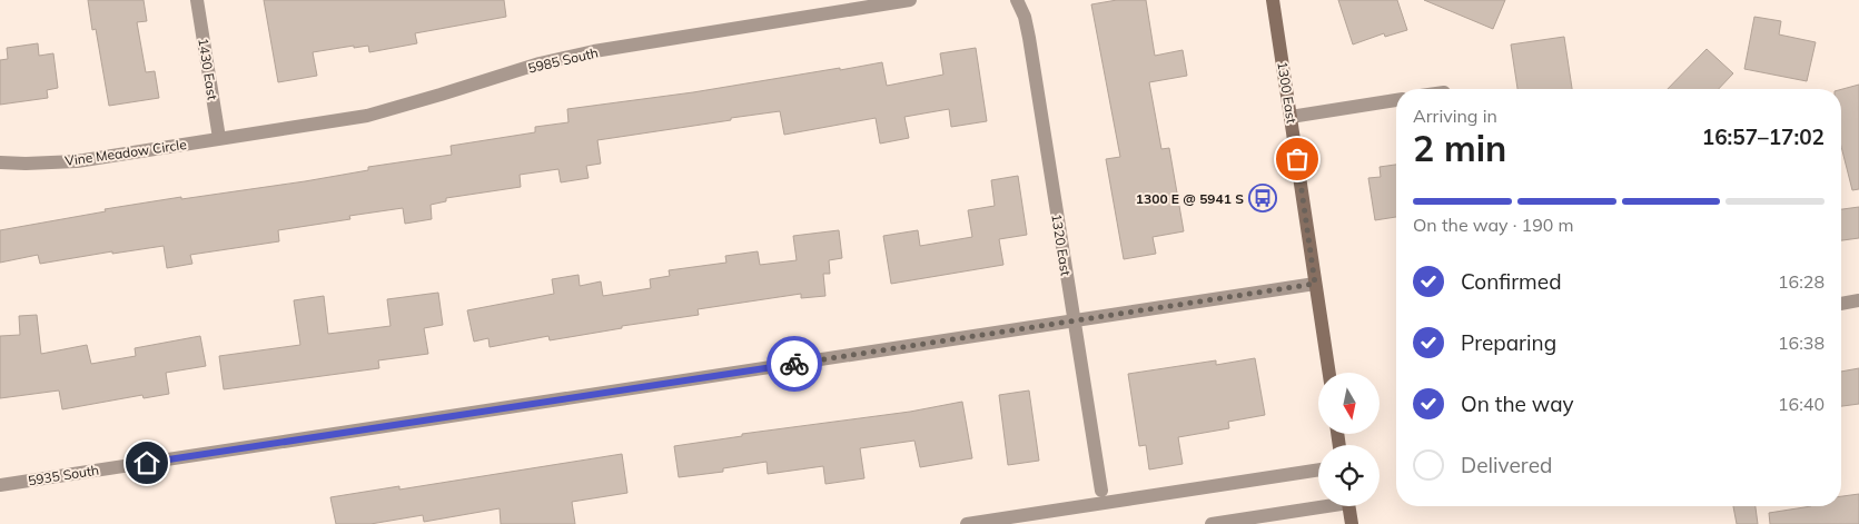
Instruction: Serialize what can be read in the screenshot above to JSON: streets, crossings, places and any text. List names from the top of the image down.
{
  "streets": {
    "main road": ["1300 East"],
    "street": [
      "5985 South",
      "1430 East",
      "Vine Meadow Circle",
      "1320 East",
      "5935 South"
    ]
  },
  "crossings": [
    ["5985 South", "1430 East"],
    ["5985 South", "Vine Meadow Circle"],
    ["1430 East", "Vine Meadow Circle"],
    ["1300 East", "5935 South"],
    ["1320 East", "5935 South"]
  ],
  "places": {
    "bus stop": ["1300 E @ 5941 S"]
  },
  "north": "bottom",
  "page": {
    "heading": ["2 min", "Arriving in", "16:57–17:02"],
    "bar": "On the way · 190 m",
    "list": [
      ["Confirmed", "16:28"],
      ["Preparing", "16:38"],
      ["On the way", "16:40"],
      "Delivered"
    ]
  }
}
